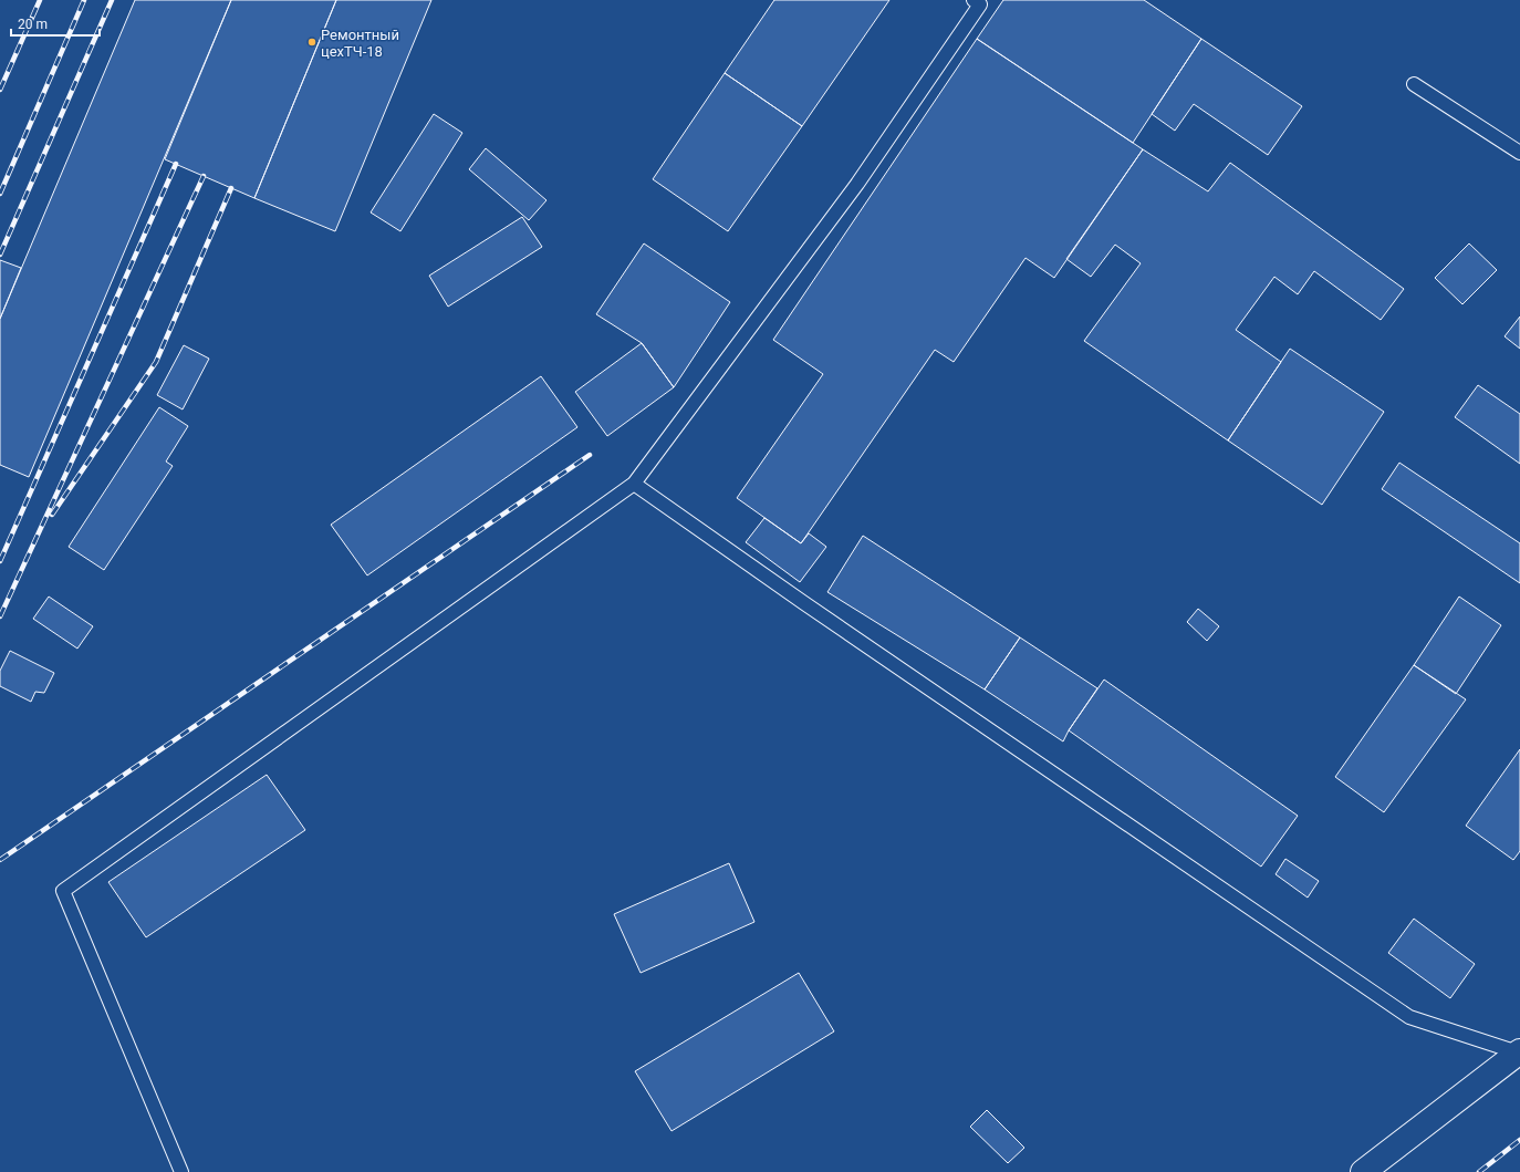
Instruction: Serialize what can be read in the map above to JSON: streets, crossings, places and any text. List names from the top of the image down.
{
  "places": ["Ремонтный цехТЧ-18"],
  "scale_bar": "20 m"
}
